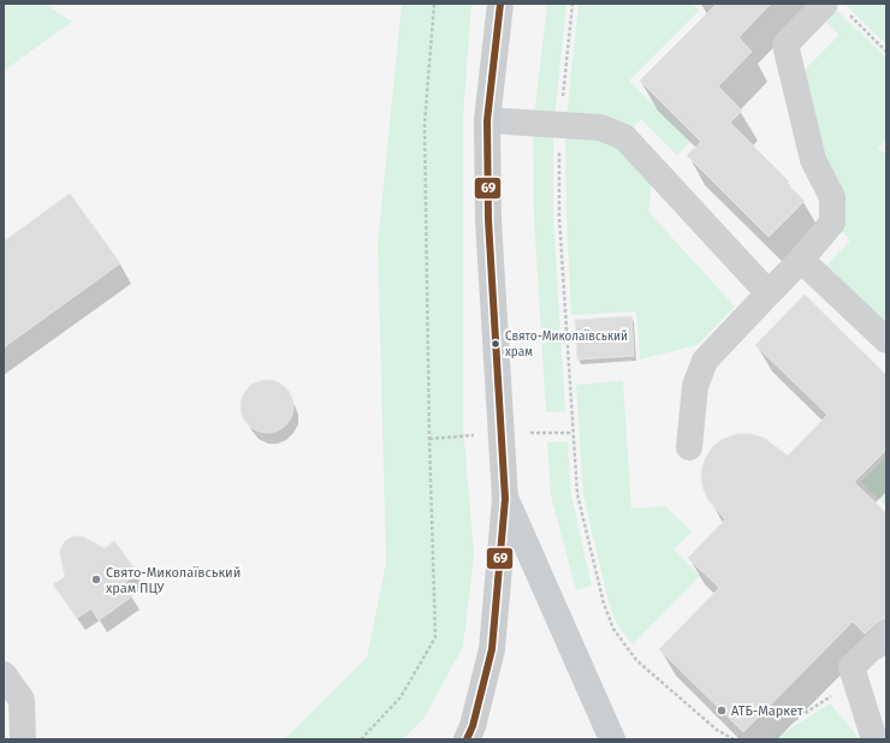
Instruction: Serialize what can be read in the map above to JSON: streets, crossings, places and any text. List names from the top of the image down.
{
  "places": ["Свято-Миколаївський храм", "Свято-Миколаївський храм ПЦУ", "АТБ-Маркет"],
  "lines": ["transit line 69"]
}
